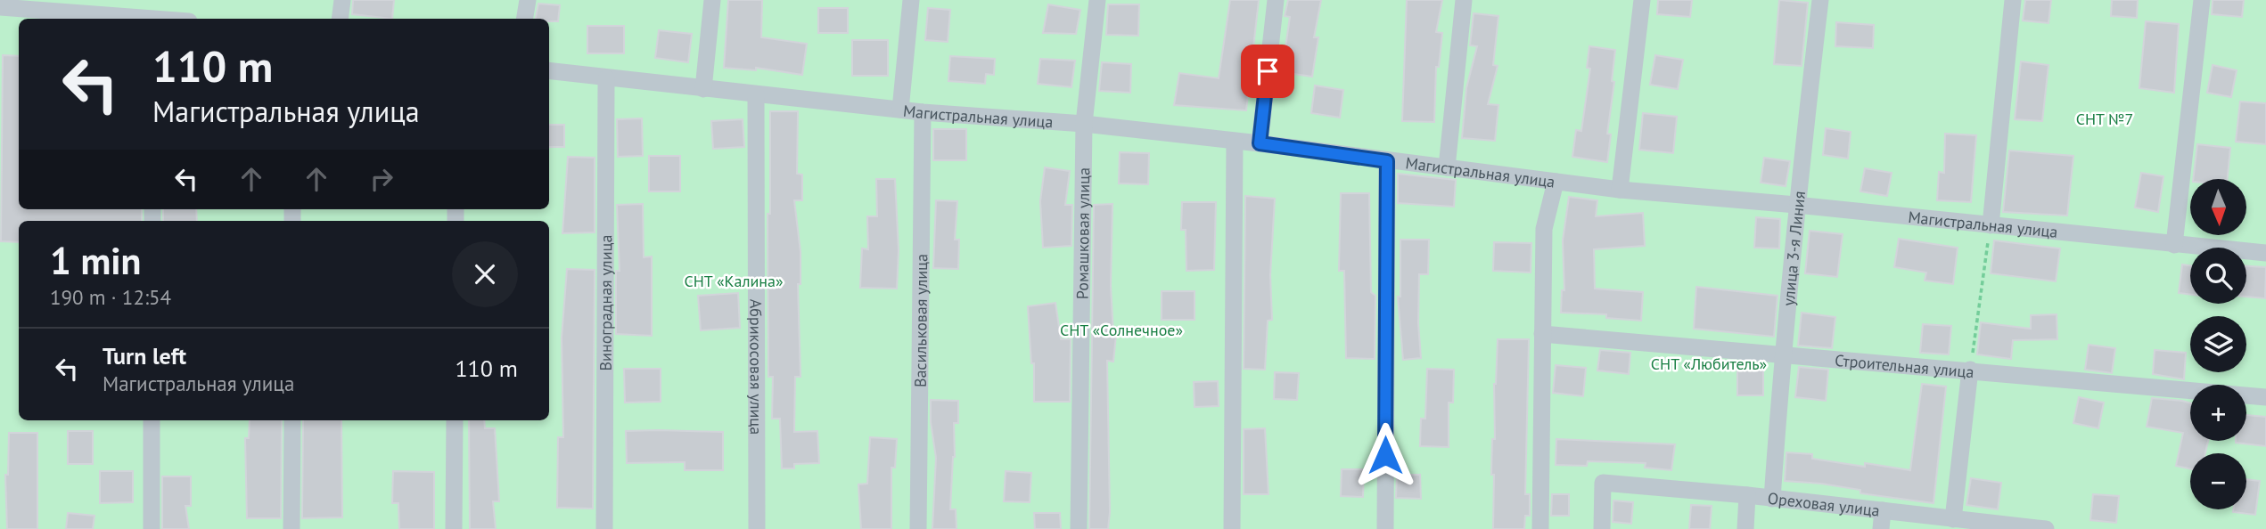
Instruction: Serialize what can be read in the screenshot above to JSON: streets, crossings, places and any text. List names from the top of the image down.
{
  "streets": {
    "street": [
      "Магистральная улица",
      "Ромашковая улица",
      "улица 3-я Линия",
      "Виноградная улица",
      "Васильковая улица",
      "Строительная улица",
      "Абрикосовая улица",
      "Ореховая улица"
    ]
  },
  "crossings": [
    ["Магистральная улица", "Ромашковая улица"],
    ["Магистральная улица", "улица 3-я Линия"],
    ["Магистральная улица", "Виноградная улица"],
    ["Магистральная улица", "Васильковая улица"],
    ["Магистральная улица", "Абрикосовая улица"],
    ["улица 3-я Линия", "Строительная улица"],
    ["улица 3-я Линия", "Ореховая улица"]
  ],
  "parks": [
    "СНТ №7",
    "СНТ «Калина»",
    "СНТ «Солнечное»",
    "СНТ «Любитель»"
  ],
  "north": "bottom",
  "page": {
    "turn": ["110 m", "Магистральная улица"],
    "map_buttons": ["+", "−"],
    "heading": ["1 min", "190 m · 12:54"],
    "list": [
      {
        "name": "Turn left",
        "note": "Магистральная улица",
        "value": "110 m"
      }
    ]
  }
}
